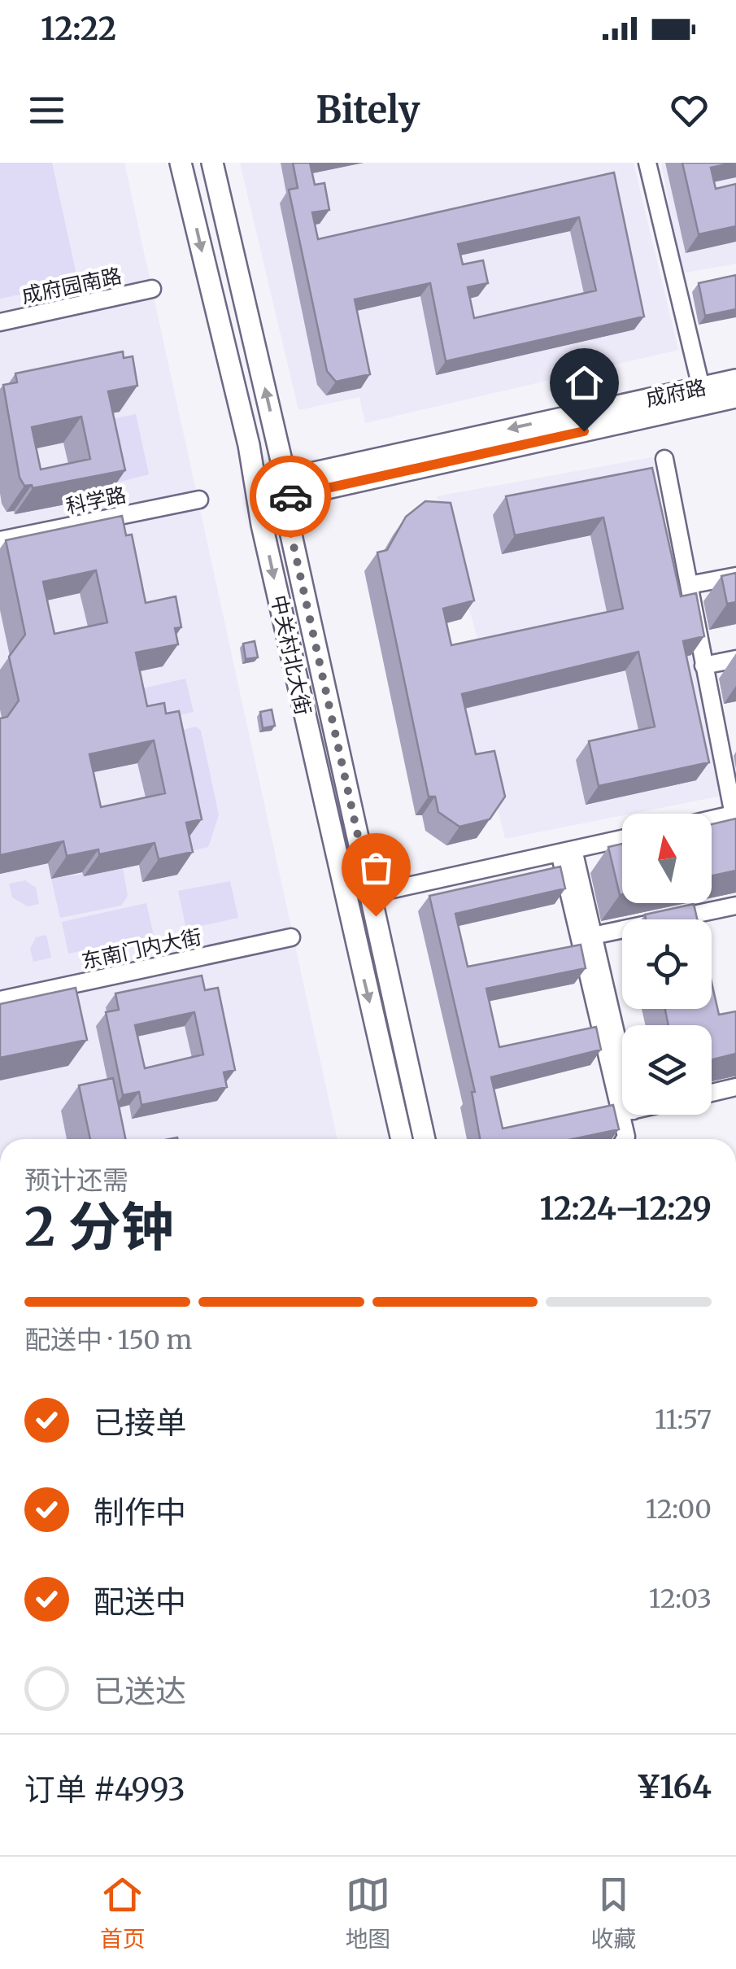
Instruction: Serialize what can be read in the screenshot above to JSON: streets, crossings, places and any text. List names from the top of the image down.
{
  "streets": {
    "main road": ["成府路", "中关村北大街"],
    "street": ["成府园南路", "科学路", "东南门内大街"]
  },
  "crossings": [
    ["成府路", "中关村北大街"]
  ],
  "north": "top",
  "page": {
    "status": "12:22",
    "header": "Bitely",
    "heading": ["2 分钟", "预计还需", "12:24–12:29"],
    "panel": ["订单 #4993", "¥164"],
    "bar": "配送中 · 150 m",
    "list": [
      ["已接单", "11:57"],
      ["制作中", "12:00"],
      ["配送中", "12:03"],
      "已送达"
    ],
    "tabs": ["首页", "地图", "收藏"]
  }
}
